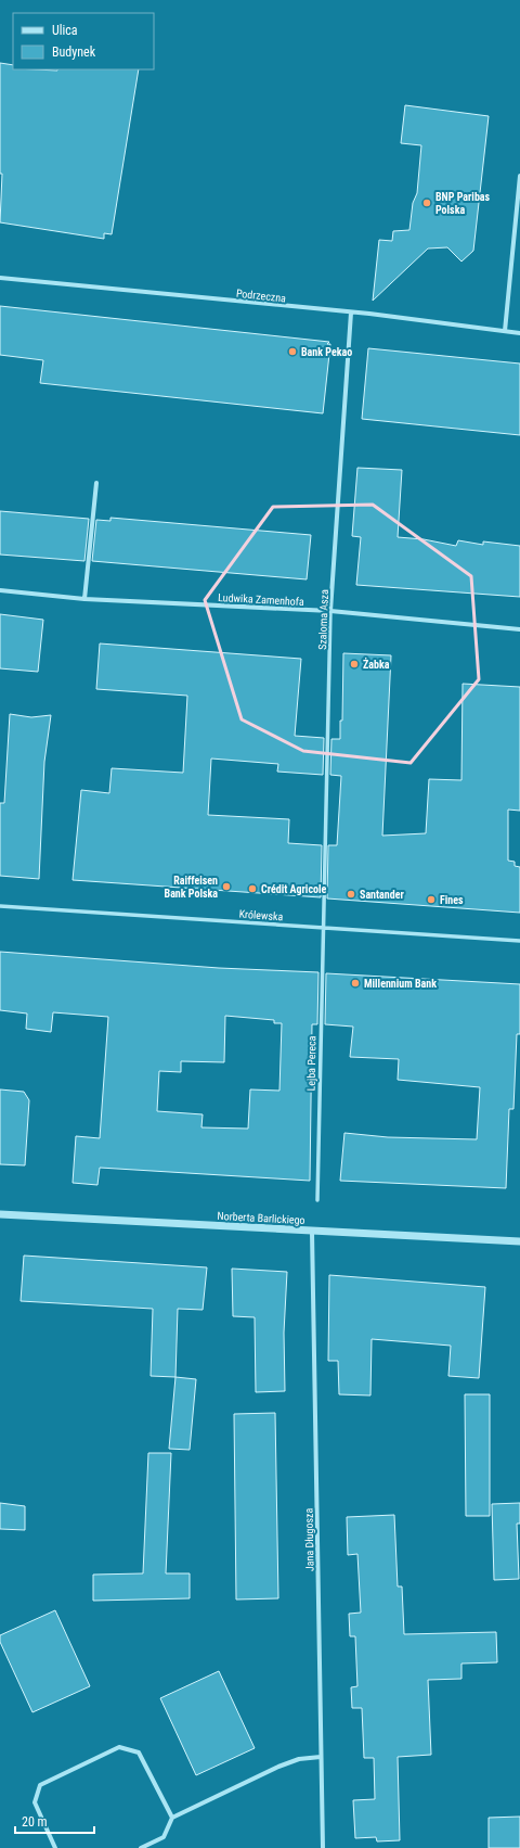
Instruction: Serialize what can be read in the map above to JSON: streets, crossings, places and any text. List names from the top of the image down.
{
  "streets": {
    "street": [
      "Podrzeczna",
      "Ludwika Zamenhofa",
      "Szaloma Asza",
      "Królewska",
      "Lejba Pereca",
      "Norberta Barlickiego",
      "Jana Długosza"
    ]
  },
  "crossings": [
    ["Podrzeczna", "Szaloma Asza"],
    ["Ludwika Zamenhofa", "Szaloma Asza"],
    ["Szaloma Asza", "Królewska"],
    ["Szaloma Asza", "Lejba Pereca"],
    ["Królewska", "Lejba Pereca"],
    ["Norberta Barlickiego", "Jana Długosza"]
  ],
  "places": [
    "BNP Paribas Polska",
    "Bank Pekao",
    "Żabka",
    "Raiffeisen Bank Polska",
    "Crédit Agricole",
    "Santander",
    "Fines",
    "Millennium Bank"
  ],
  "legend": ["Ulica", "Budynek"],
  "scale_bar": "20 m"
}
